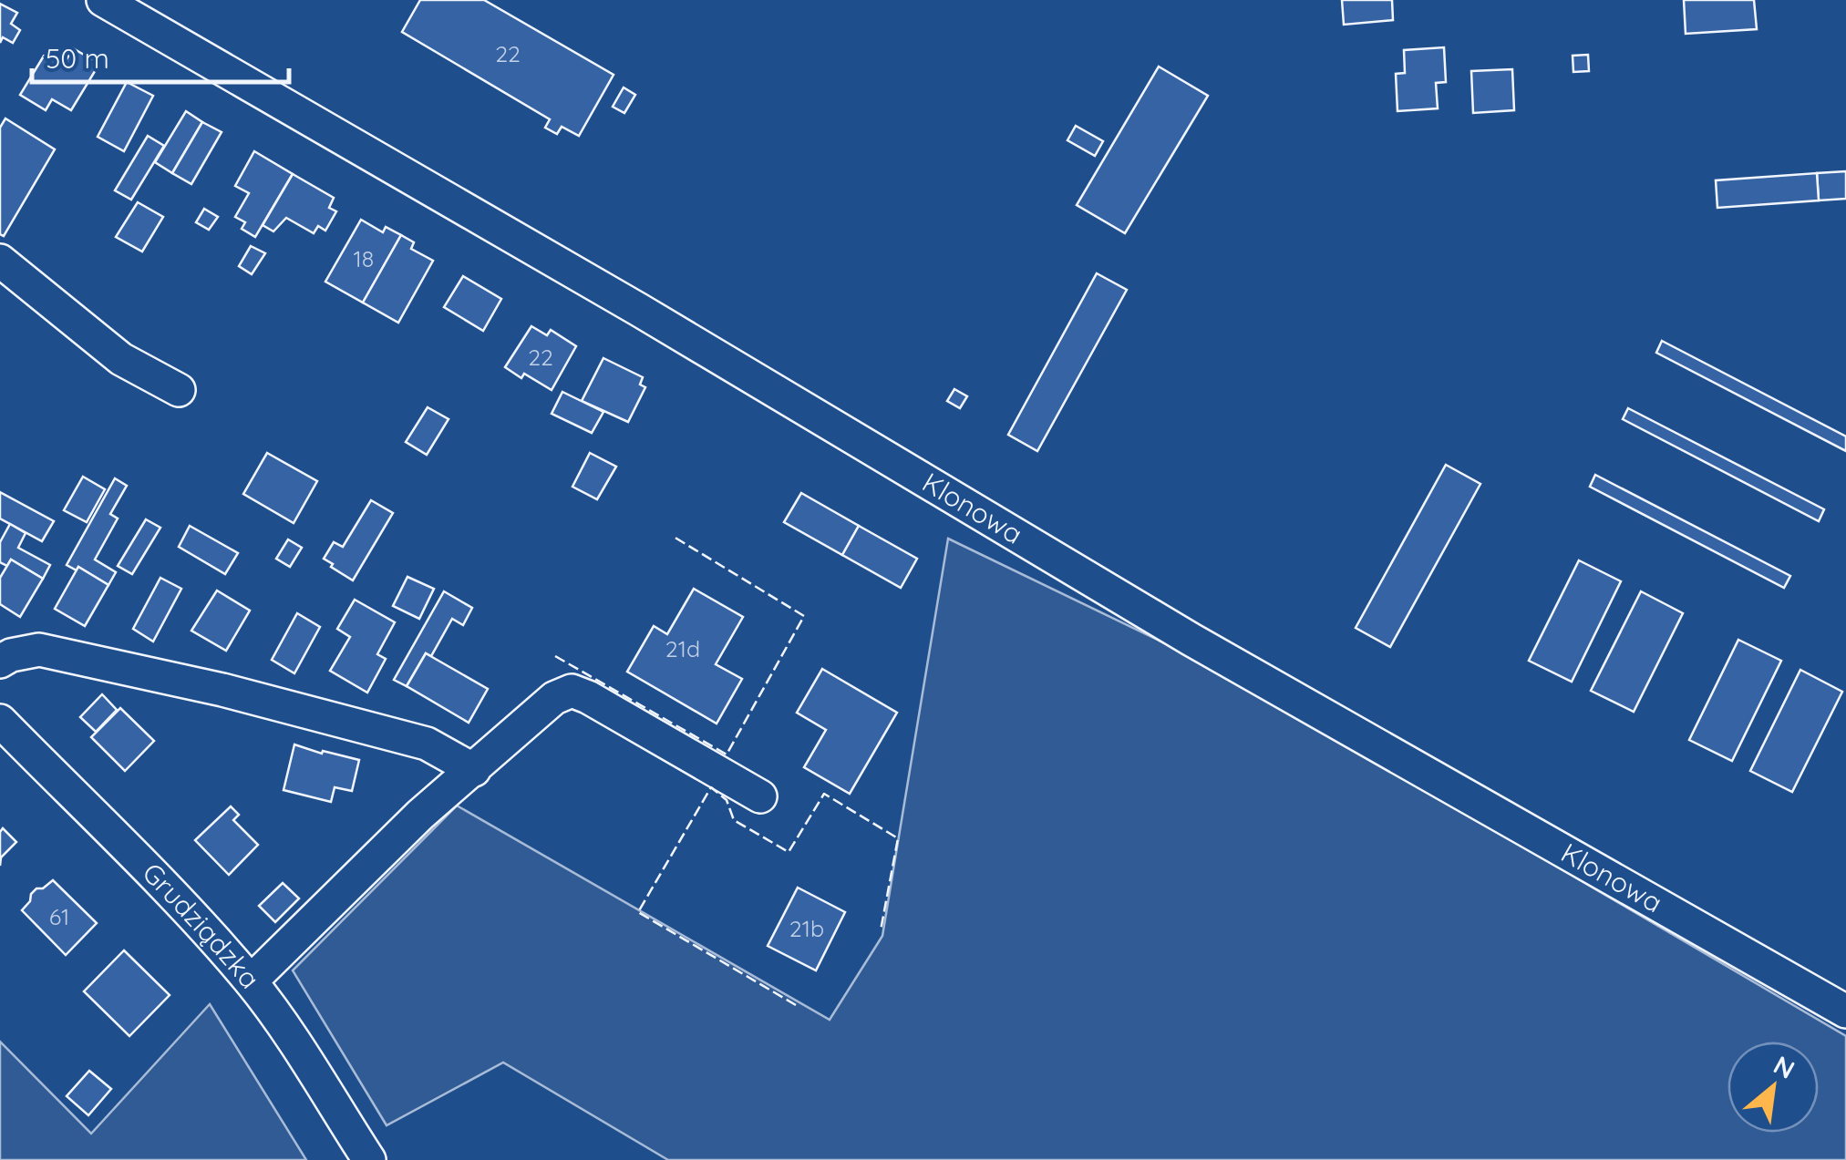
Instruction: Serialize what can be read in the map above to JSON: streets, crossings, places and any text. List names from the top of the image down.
{
  "streets": {
    "street": ["Klonowa", "Grudziądzka"]
  },
  "house_numbers": [
    "22",
    "18",
    "22",
    "21d",
    "61",
    "21b"
  ],
  "scale_bar": "50 m",
  "north": "top right"
}
